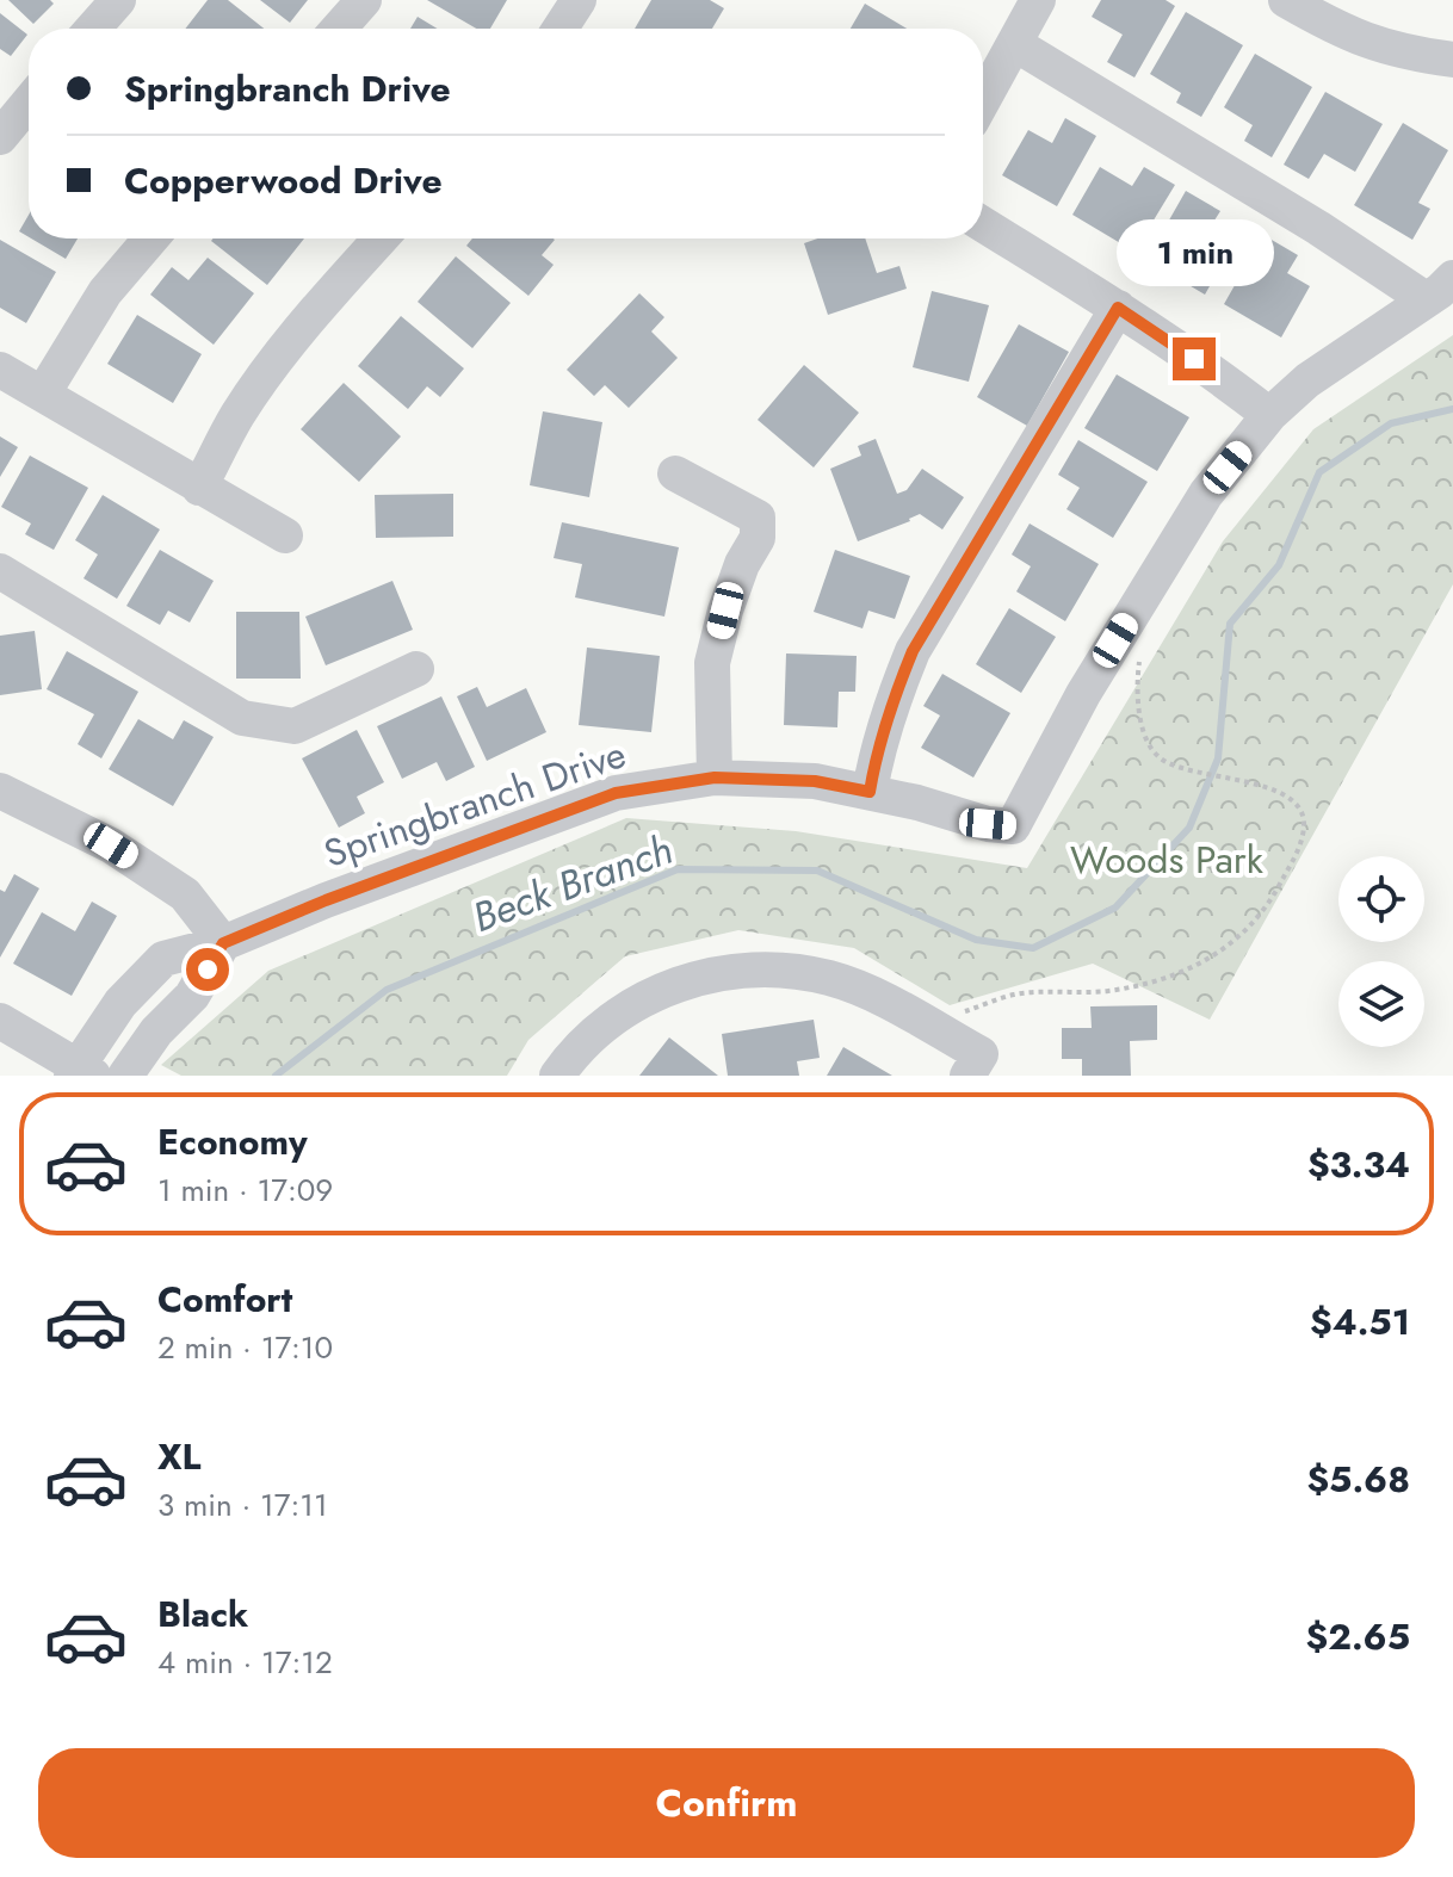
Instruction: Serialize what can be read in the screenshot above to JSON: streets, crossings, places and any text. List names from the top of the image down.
{
  "streets": {
    "street": ["Springbranch Drive"]
  },
  "water": ["Beck Branch"],
  "parks": ["Woods Park"],
  "page": {
    "banner": ["Springbranch Drive", "Copperwood Drive"],
    "bubble": "1 min",
    "list": [
      {
        "name": "Economy",
        "note": "1 min · 17:09",
        "value": "$3.34"
      },
      {
        "name": "Comfort",
        "note": "2 min · 17:10",
        "value": "$4.51"
      },
      {
        "name": "XL",
        "note": "3 min · 17:11",
        "value": "$5.68"
      },
      {
        "name": "Black",
        "note": "4 min · 17:12",
        "value": "$2.65"
      }
    ],
    "buttons": "Confirm"
  }
}
